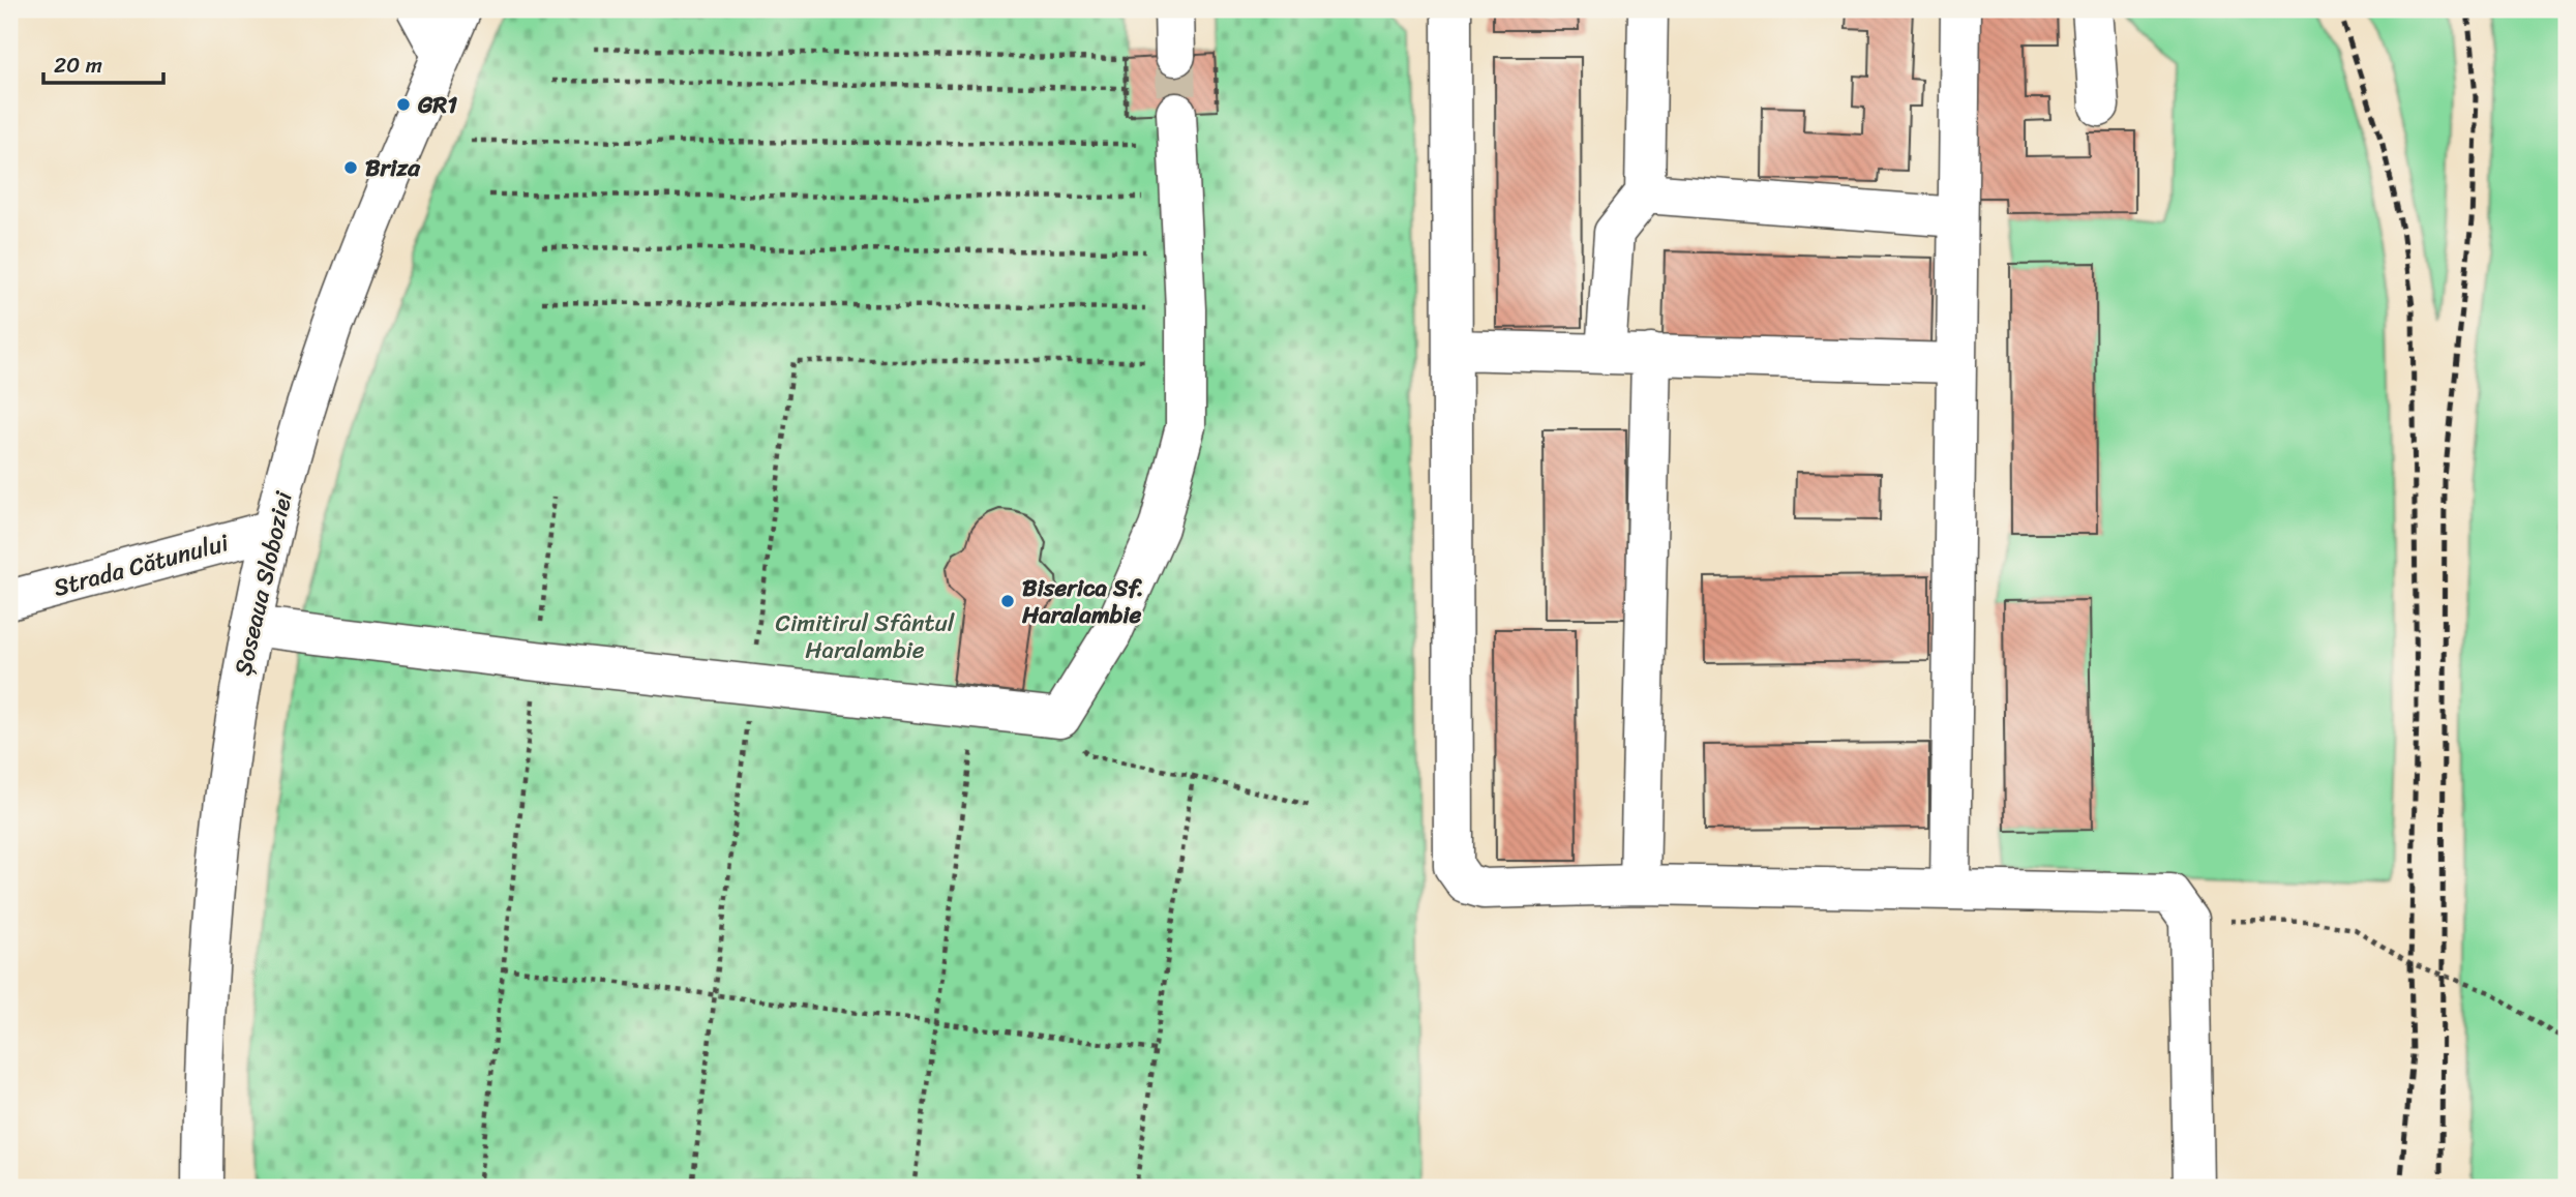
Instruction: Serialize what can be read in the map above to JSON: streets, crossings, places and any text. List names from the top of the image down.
{
  "streets": {
    "street": ["Strada Cătunului", "Șoseaua Sloboziei"]
  },
  "crossings": [
    ["Strada Cătunului", "Șoseaua Sloboziei"]
  ],
  "parks": ["Cimitirul Sfântul Haralambie"],
  "places": ["GR1", "Briza", "Biserica Sf. Haralambie"],
  "scale_bar": "20 m"
}
